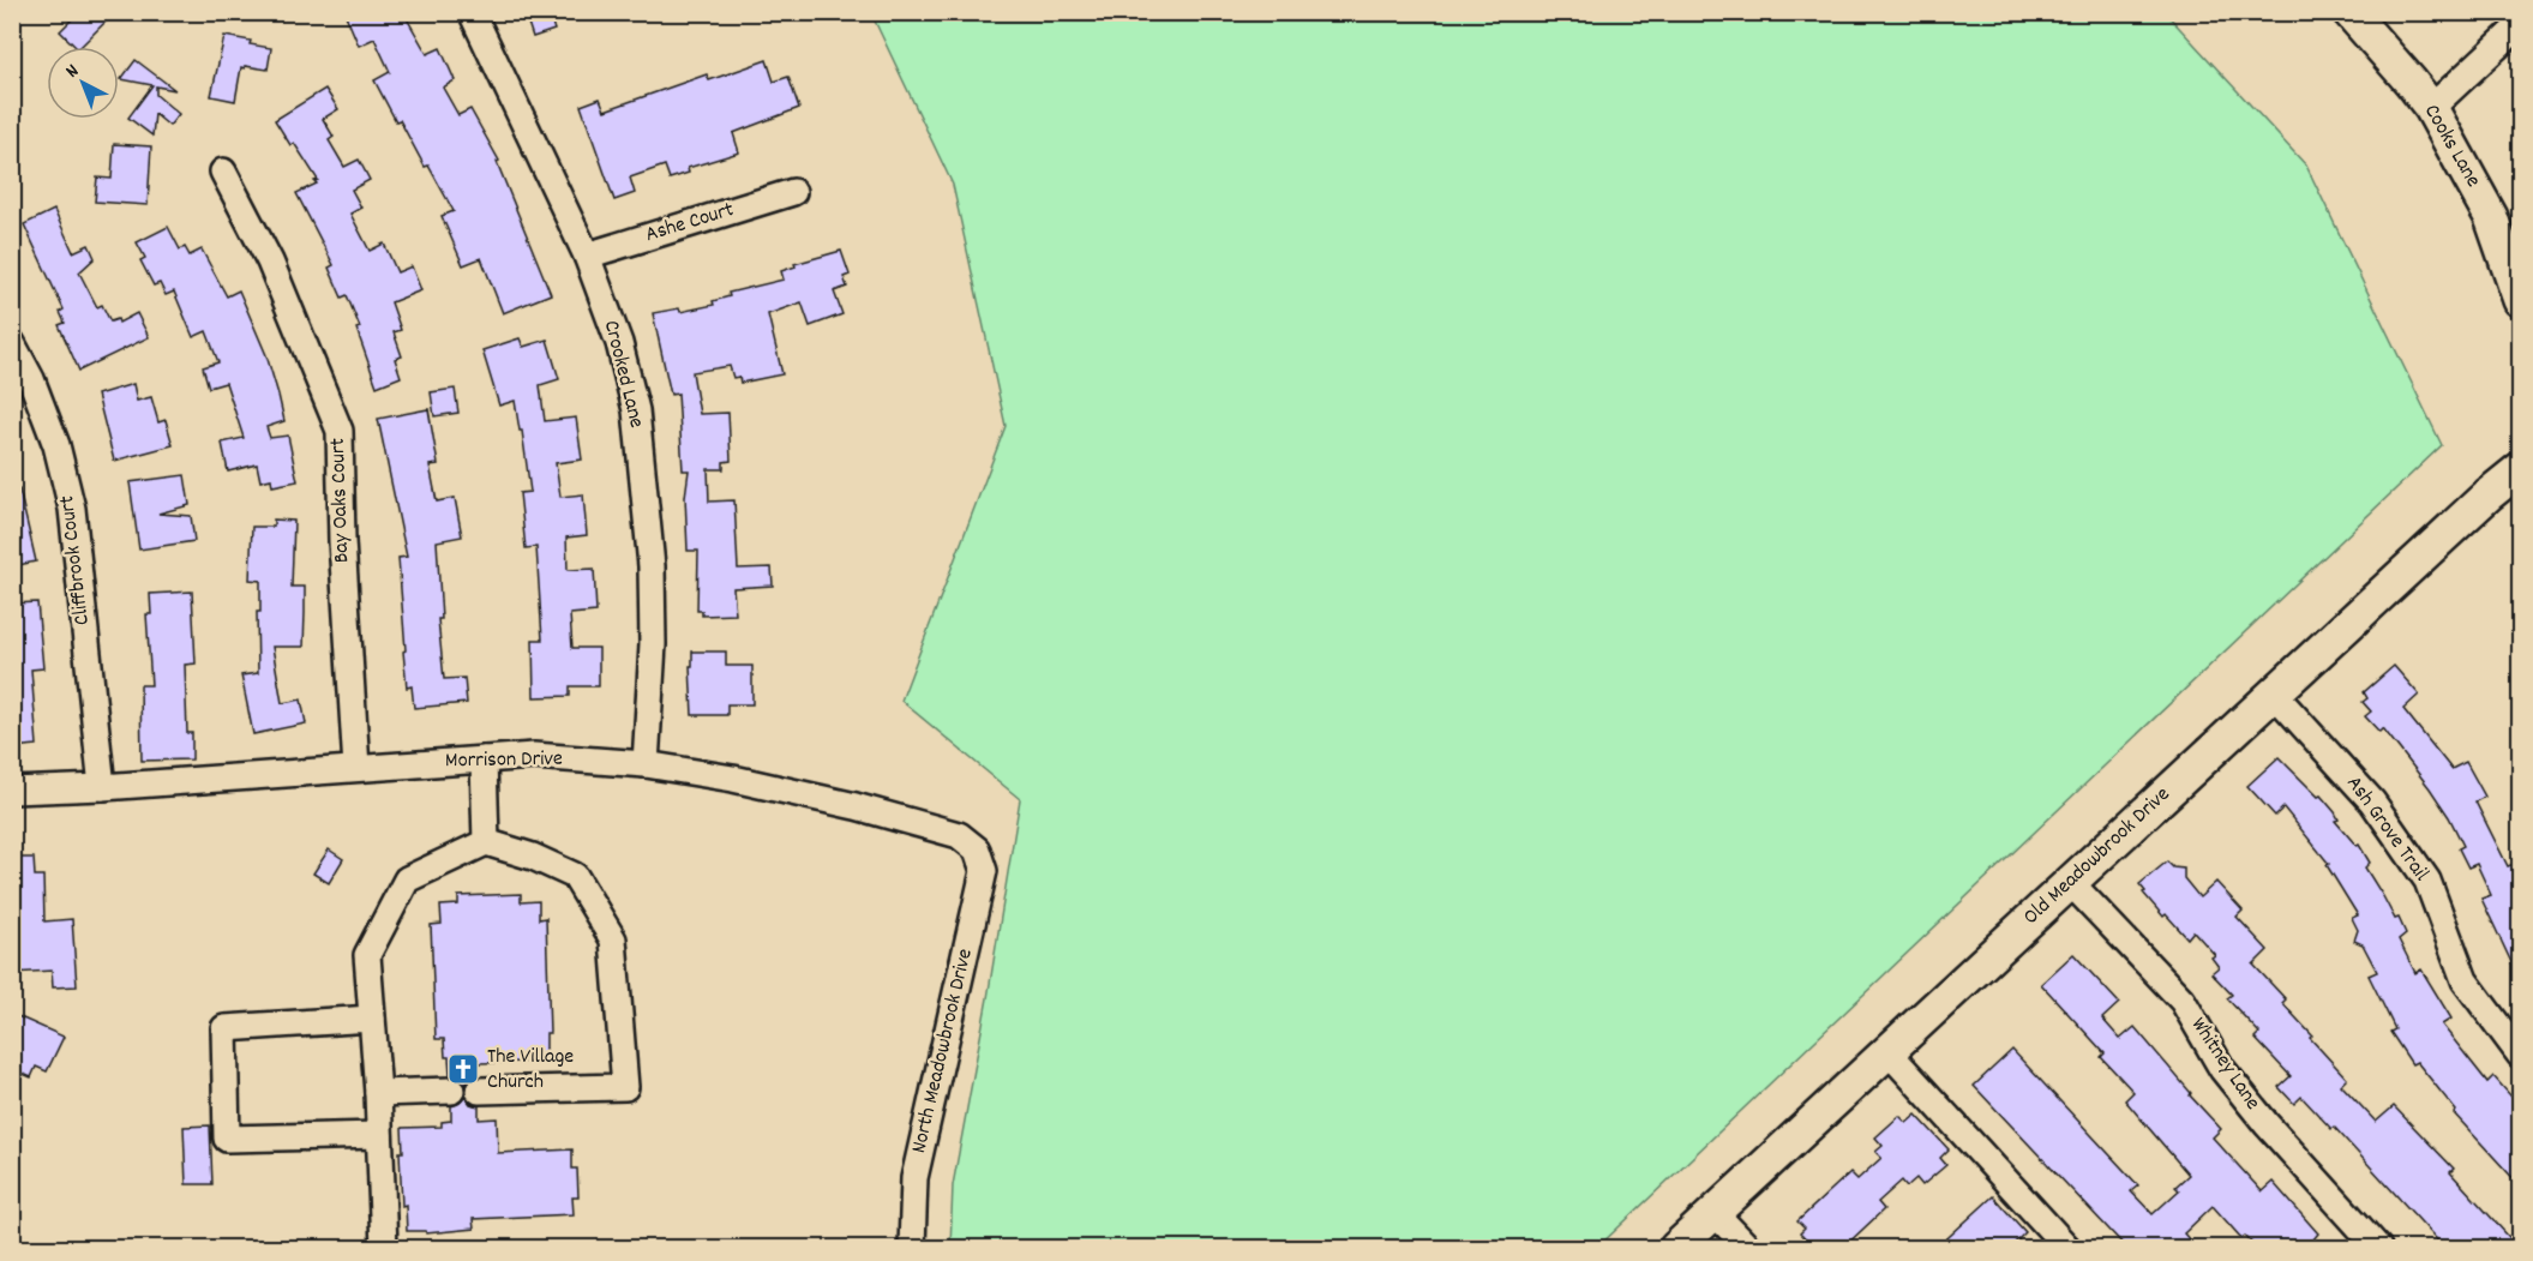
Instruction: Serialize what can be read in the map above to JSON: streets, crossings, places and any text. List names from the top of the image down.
{
  "streets": {
    "main road": ["Cooks Lane", "Old Meadowbrook Drive"],
    "street": [
      "Ashe Court",
      "Crooked Lane",
      "Bay Oaks Court",
      "Cliffbrook Court",
      "Morrison Drive",
      "Ash Grove Trail",
      "North Meadowbrook Drive",
      "Whitney Lane"
    ]
  },
  "crossings": [
    ["Ashe Court", "Crooked Lane"],
    ["Crooked Lane", "Morrison Drive"],
    ["Bay Oaks Court", "Morrison Drive"],
    ["Cliffbrook Court", "Morrison Drive"],
    ["Morrison Drive", "North Meadowbrook Drive"],
    ["Ash Grove Trail", "Old Meadowbrook Drive"],
    ["Old Meadowbrook Drive", "Whitney Lane"]
  ],
  "places": {
    "church": ["The Village Church"]
  },
  "north": "top left"
}
